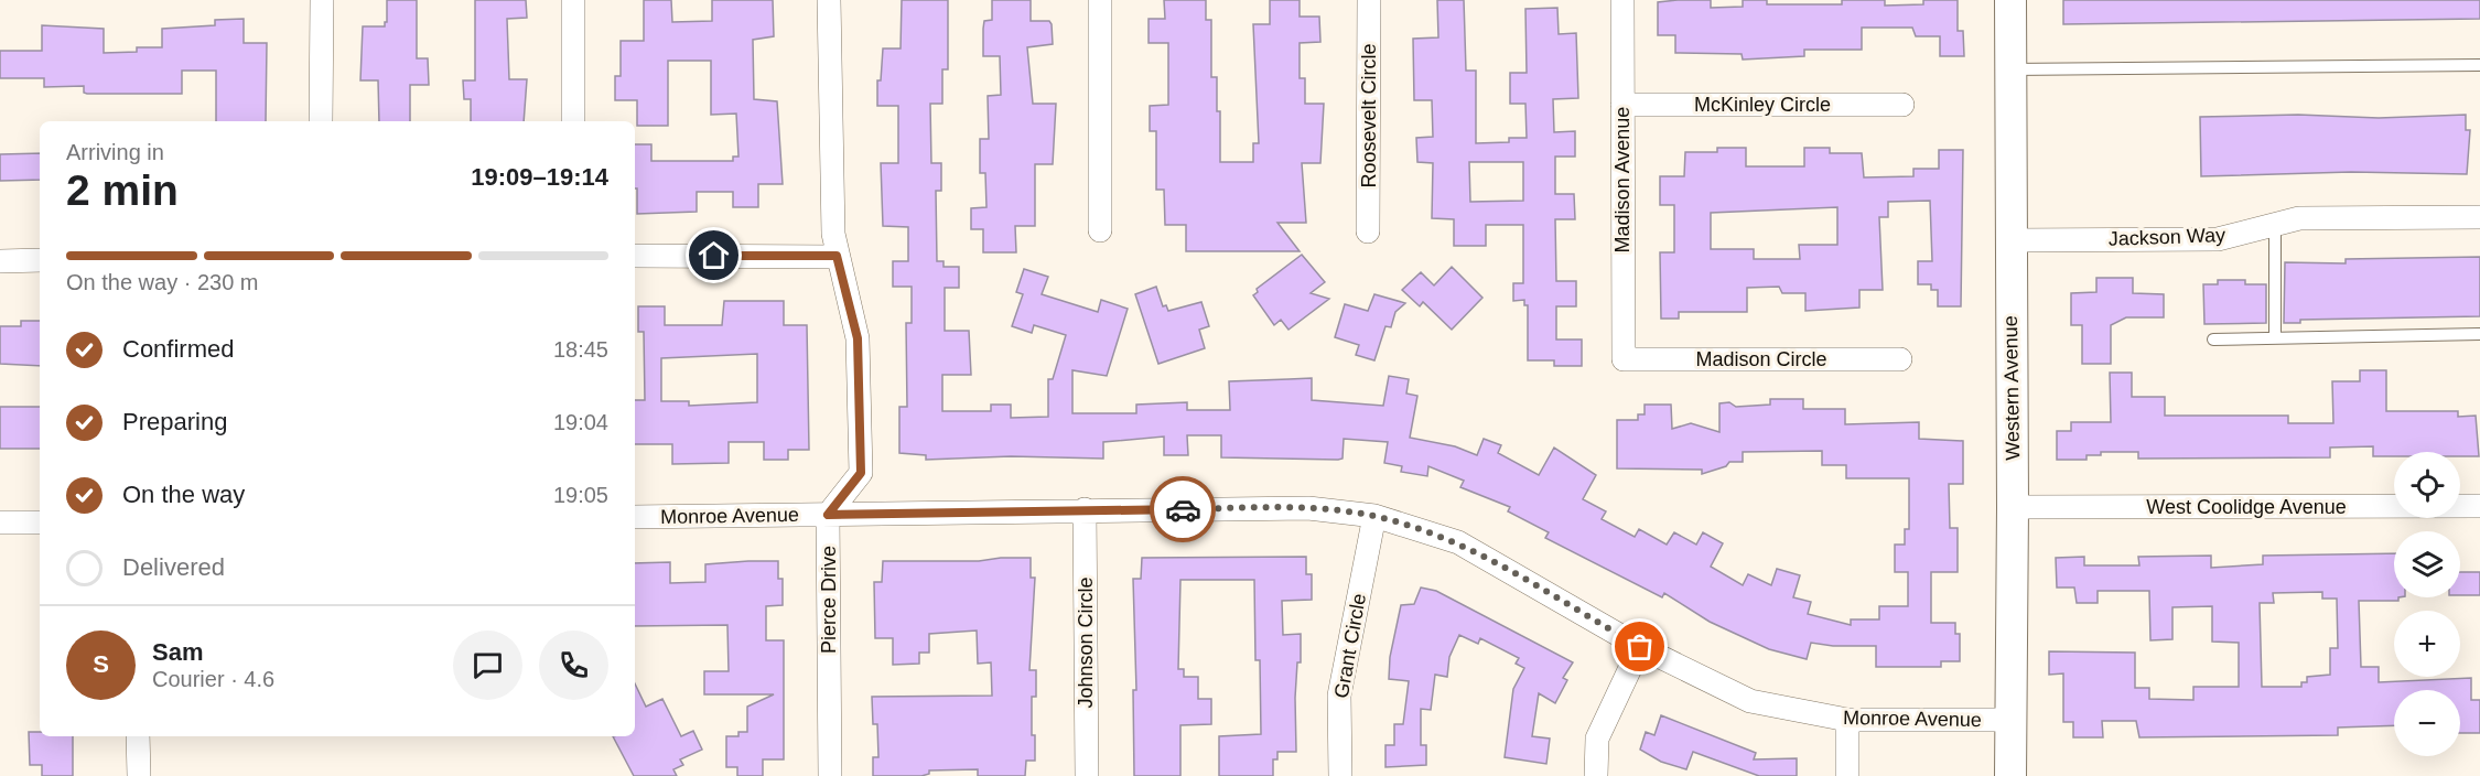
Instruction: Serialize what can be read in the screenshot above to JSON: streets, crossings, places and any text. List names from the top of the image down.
{
  "streets": {
    "main road": ["Western Avenue"],
    "street": [
      "McKinley Circle",
      "Roosevelt Circle",
      "Madison Avenue",
      "Jackson Way",
      "Madison Circle",
      "West Coolidge Avenue",
      "Monroe Avenue",
      "Pierce Drive",
      "Johnson Circle",
      "Grant Circle"
    ]
  },
  "crossings": [
    ["McKinley Circle", "Madison Avenue"],
    ["Madison Avenue", "Madison Circle"],
    ["Jackson Way", "Western Avenue"],
    ["Western Avenue", "West Coolidge Avenue"],
    ["Western Avenue", "Monroe Avenue"],
    ["Monroe Avenue", "Pierce Drive"],
    ["Monroe Avenue", "Johnson Circle"],
    ["Monroe Avenue", "Grant Circle"]
  ],
  "page": {
    "heading": ["2 min", "Arriving in", "19:09–19:14"],
    "panel": ["Sam", "Courier · 4.6"],
    "bar": "On the way · 230 m",
    "list": [
      ["Confirmed", "18:45"],
      ["Preparing", "19:04"],
      ["On the way", "19:05"],
      "Delivered"
    ],
    "map_buttons": ["+", "−"],
    "round": "S"
  }
}
